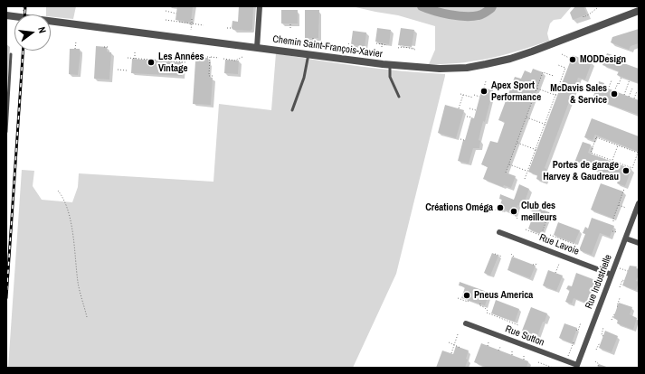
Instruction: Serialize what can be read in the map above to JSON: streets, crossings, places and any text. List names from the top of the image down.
{
  "streets": {
    "street": [
      "Chemin Saint-François-Xavier",
      "Rue Lavoie",
      "Rue Industrielle",
      "Rue Sutton"
    ]
  },
  "crossings": [
    ["Rue Lavoie", "Rue Industrielle"],
    ["Rue Industrielle", "Rue Sutton"]
  ],
  "places": [
    "MODDesign",
    "Les Années Vintage",
    "Apex Sport Performance",
    "McDavis Sales & Service",
    "Portes de garage Harvey & Gaudreau",
    "Créations Oméga",
    "Club des meilleurs",
    "Pneus America"
  ],
  "north": "right"
}
